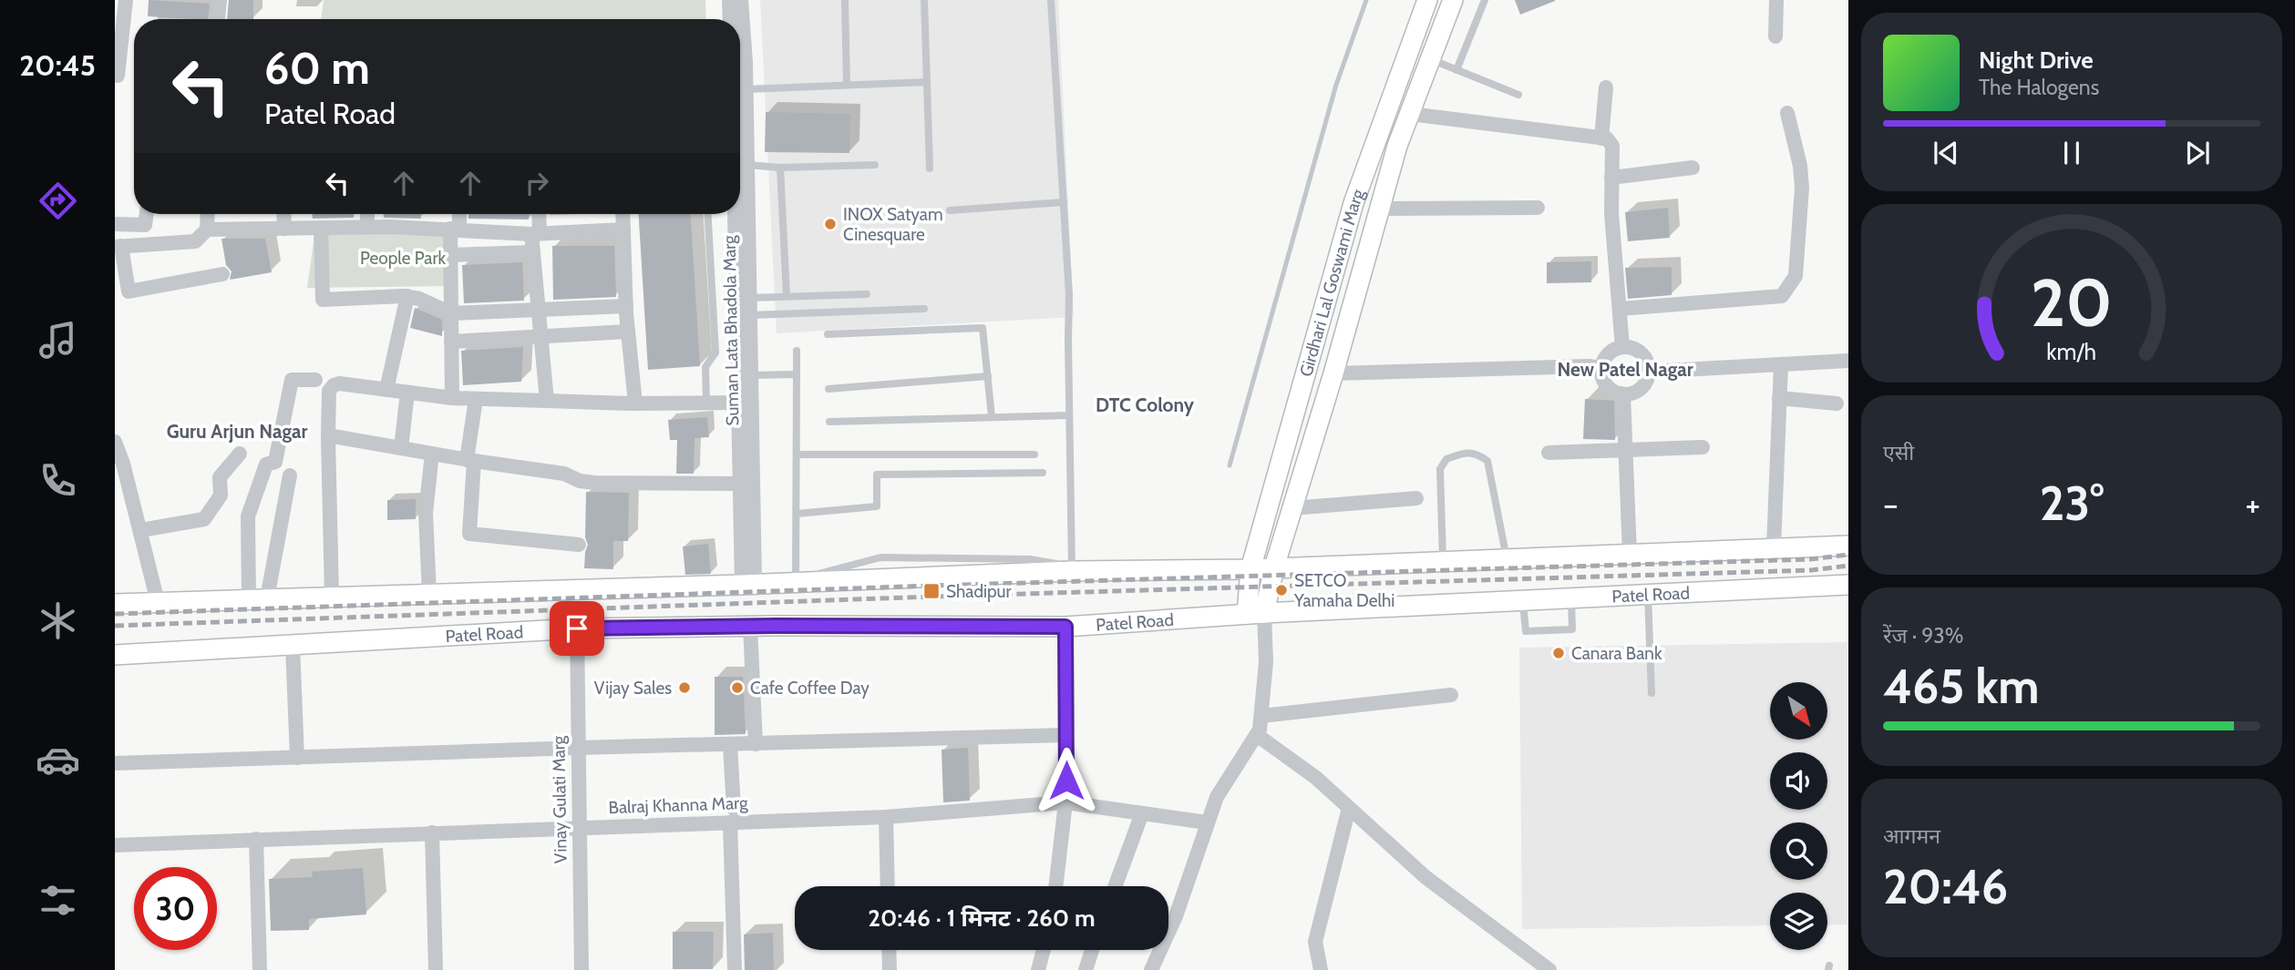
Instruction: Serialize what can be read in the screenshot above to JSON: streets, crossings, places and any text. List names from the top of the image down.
{
  "streets": {
    "main road": ["Girdhari Lal Goswami Marg", "Patel Road"],
    "street": ["Suman Lata Bhadola Marg", "Vinay Gulati Marg", "Balraj Khanna Marg"]
  },
  "crossings": [
    ["Girdhari Lal Goswami Marg", "Patel Road"],
    ["Patel Road", "Vinay Gulati Marg"],
    ["Vinay Gulati Marg", "Balraj Khanna Marg"]
  ],
  "districts": ["New Patel Nagar", "DTC Colony", "Guru Arjun Nagar"],
  "parks": ["People Park"],
  "places": {
    "other": [
      "INOX Satyam Cinesquare",
      "SETCO Yamaha Delhi",
      "Canara Bank",
      "Vijay Sales",
      "Cafe Coffee Day"
    ],
    "transit": ["Shadipur"]
  },
  "north": "bottom right",
  "page": {
    "tabs": "20:45",
    "turn": ["60 m", "Patel Road"],
    "song": ["Night Drive", "The Halogens"],
    "tile": [
      "एसी",
      ["रेंज · 93%", "465 km"],
      ["आगमन", "20:46"]
    ],
    "heat": ["−", "23°", "+"],
    "limit": "30",
    "trip": "20:46 · 1 मिनट · 260 m",
    "gauge": ["20", "km/h"]
  }
}
